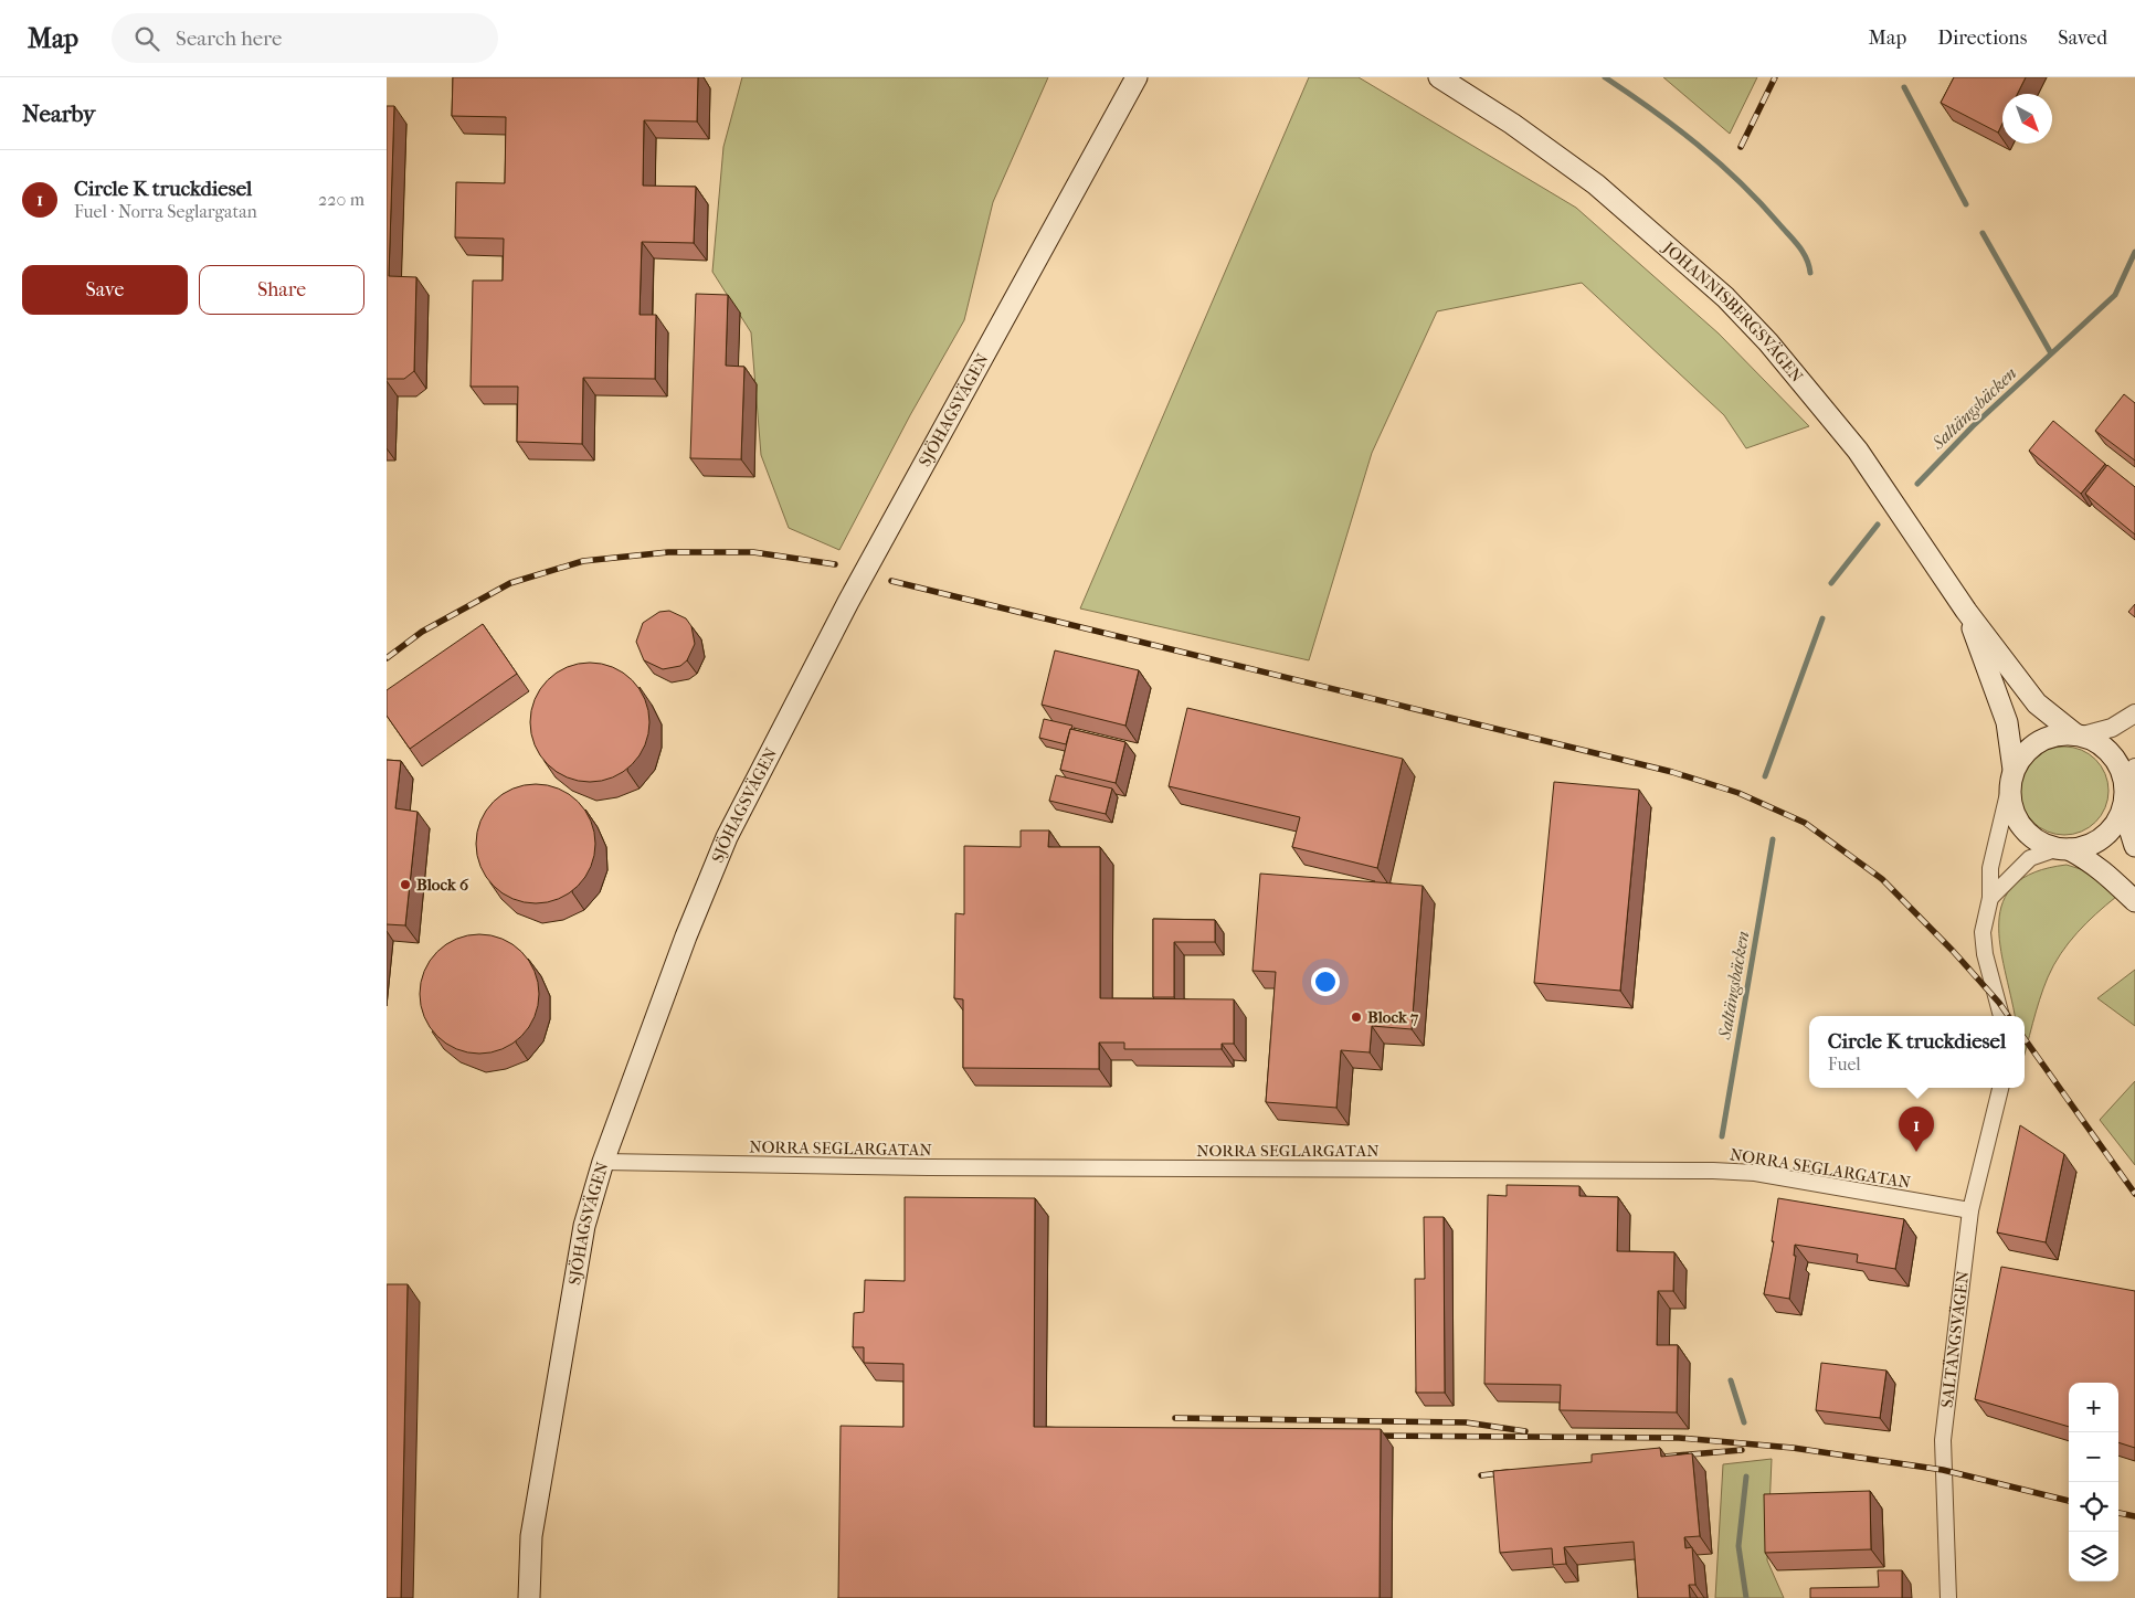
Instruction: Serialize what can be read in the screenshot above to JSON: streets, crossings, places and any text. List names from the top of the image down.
{
  "streets": {
    "main road": ["JOHANNISBERGSVÄGEN", "SJÖHAGSVÄGEN"],
    "street": ["NORRA SEGLARGATAN", "SALTÄNGSVÄGEN"]
  },
  "crossings": [
    ["SJÖHAGSVÄGEN", "NORRA SEGLARGATAN"],
    ["NORRA SEGLARGATAN", "SALTÄNGSVÄGEN"]
  ],
  "water": ["Saltängsbäcken"],
  "places": ["Block 6", "Block 7"],
  "north": "bottom right",
  "page": {
    "header": "Map",
    "search": "Search here",
    "nav": ["Map", "Directions", "Saved"],
    "heading": "Nearby",
    "list": [
      {
        "mark": "1",
        "name": "Circle K truckdiesel",
        "note": "Fuel · Norra Seglargatan",
        "value": "220 m"
      }
    ],
    "buttons": ["Save", "Share"],
    "popup": ["Circle K truckdiesel", "Fuel"],
    "pins": "1",
    "map_buttons": ["+", "−"]
  }
}
